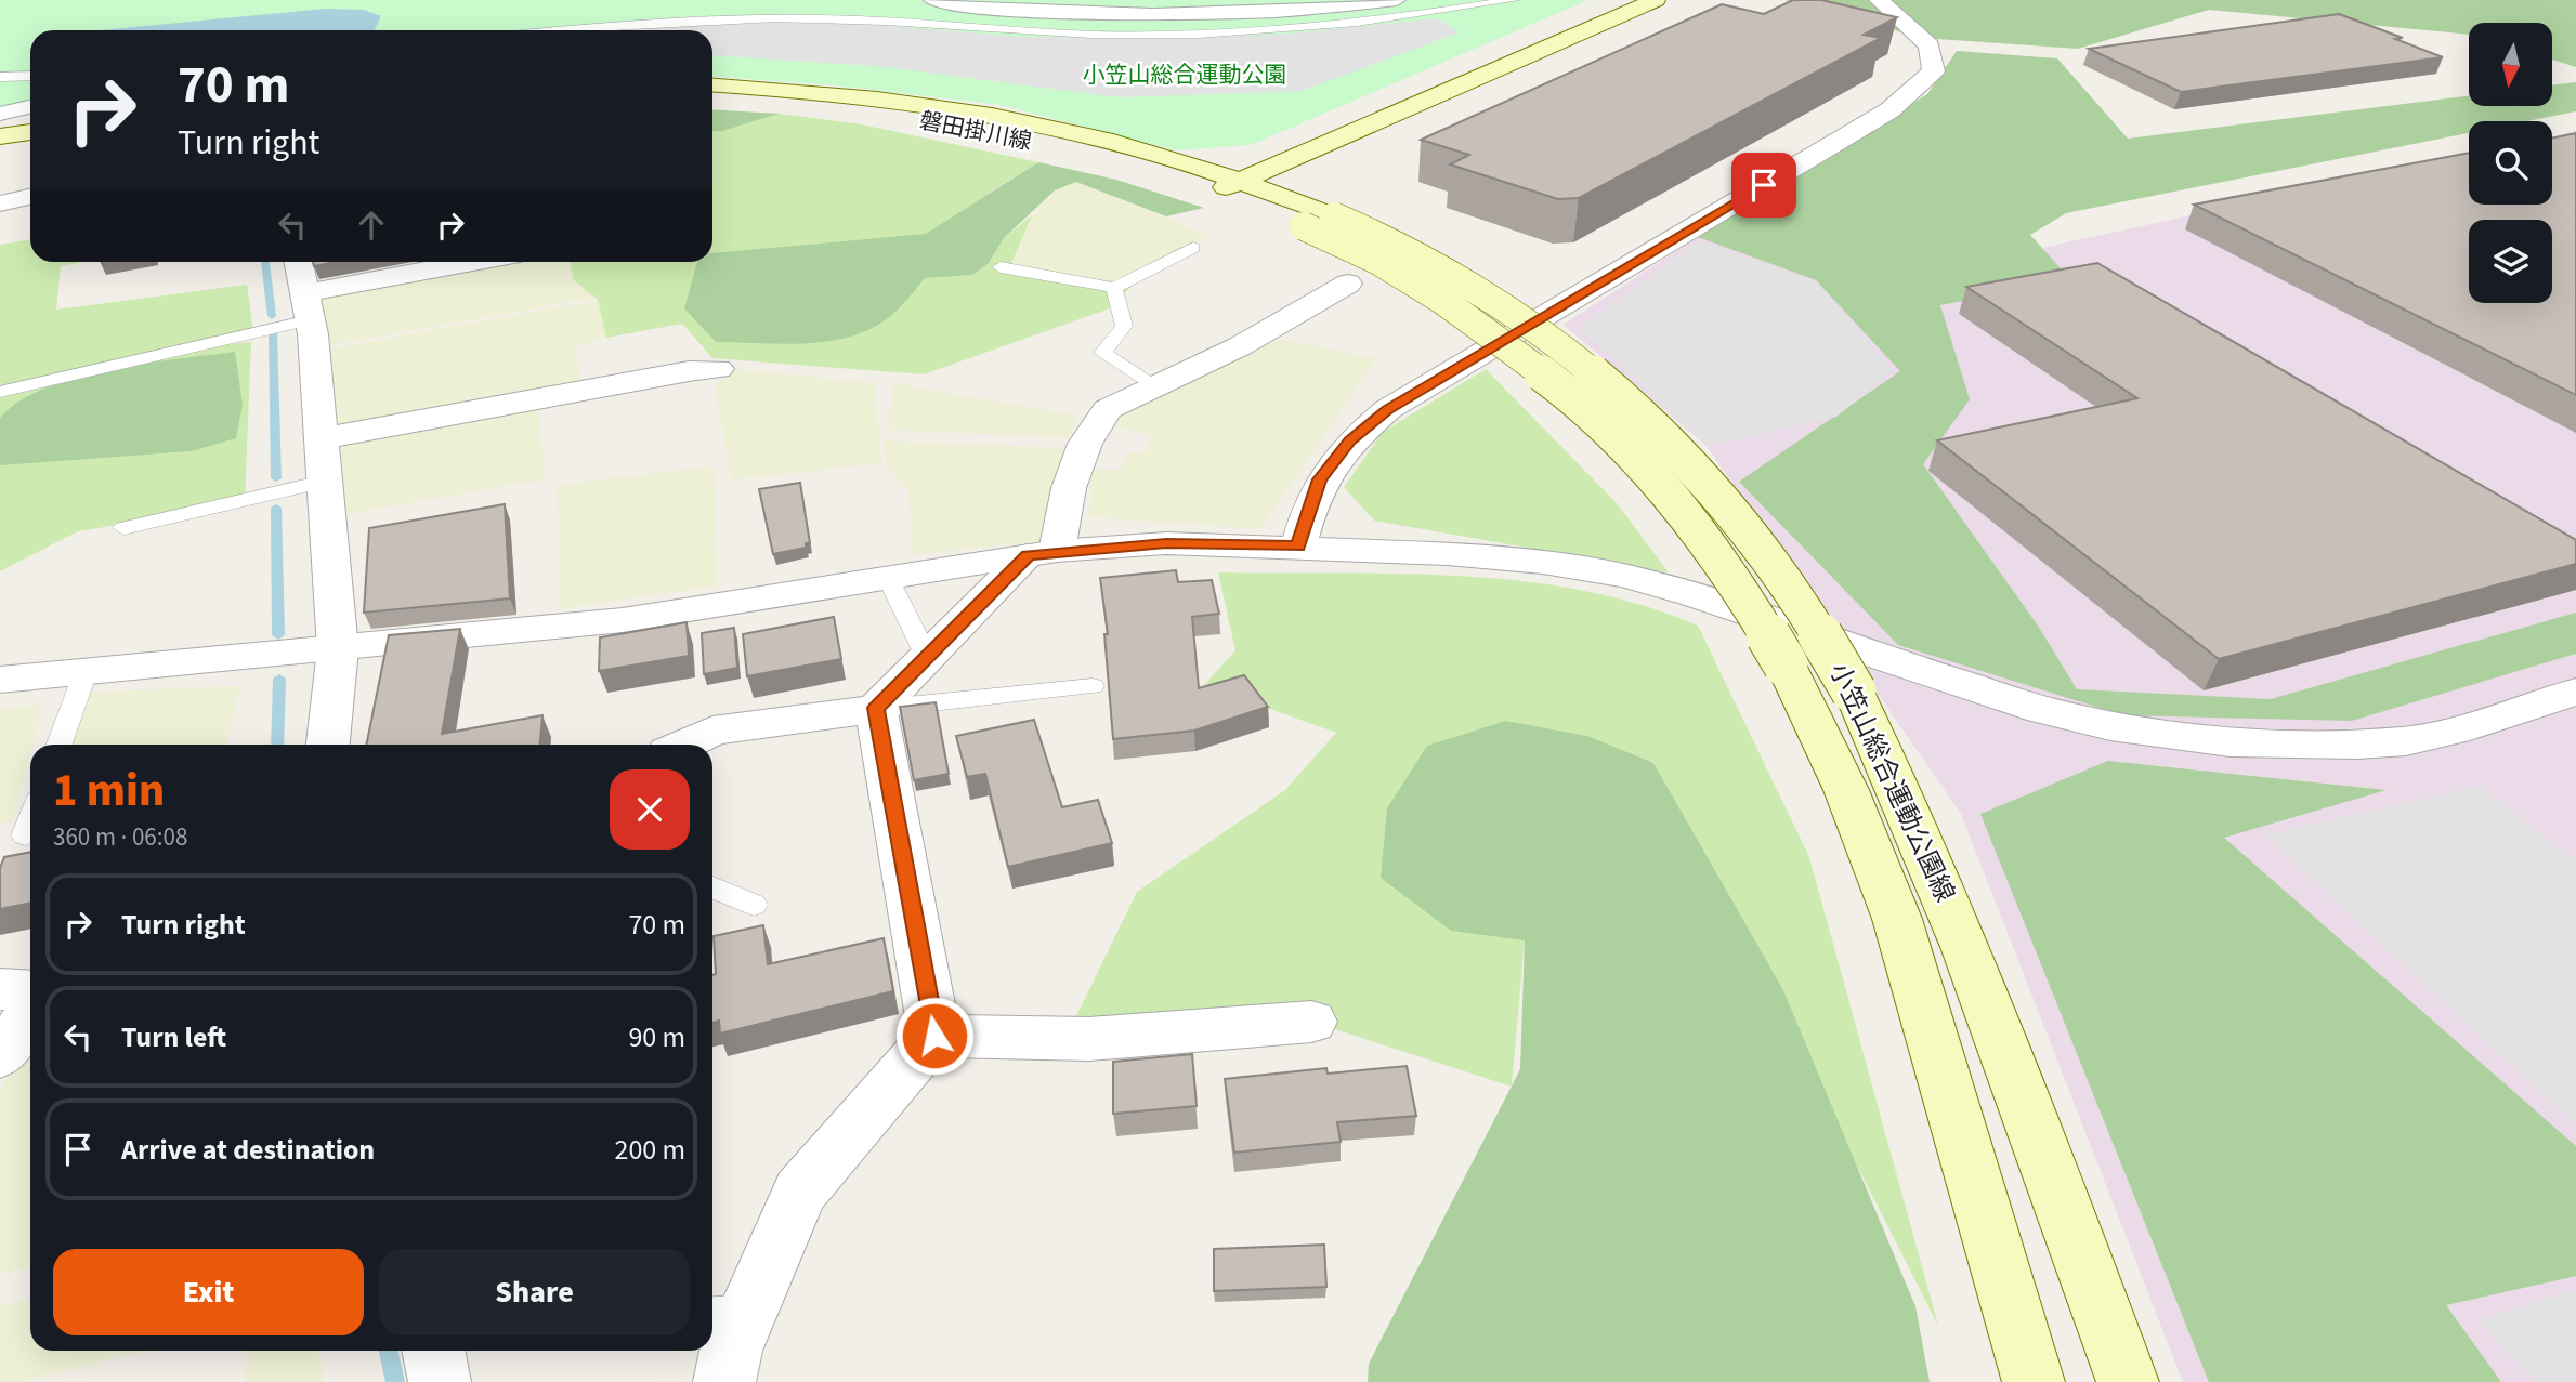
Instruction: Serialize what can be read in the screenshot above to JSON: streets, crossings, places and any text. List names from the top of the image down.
{
  "streets": {
    "main road": ["磐田掛川線", "小笠山総合運動公園線"]
  },
  "crossings": [
    ["磐田掛川線", "小笠山総合運動公園線"]
  ],
  "parks": ["小笠山総合運動公園"],
  "north": "bottom",
  "page": {
    "turn": ["70 m", "Turn right"],
    "heading": ["1 min", "360 m · 06:08"],
    "list": [
      {
        "name": "Turn right",
        "value": "70 m"
      },
      {
        "name": "Turn left",
        "value": "90 m"
      },
      {
        "name": "Arrive at destination",
        "value": "200 m"
      }
    ],
    "buttons": ["Exit", "Share"]
  }
}
